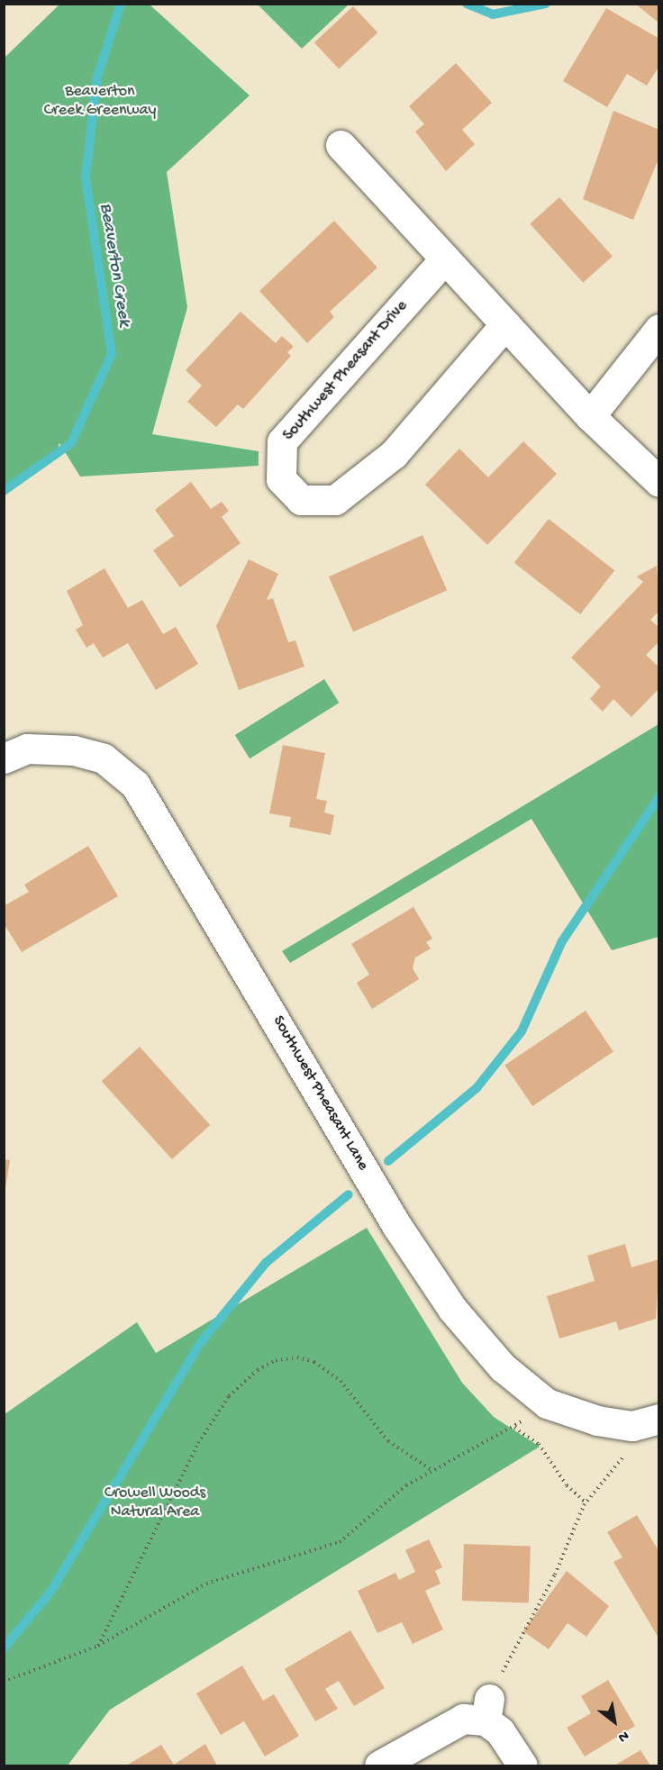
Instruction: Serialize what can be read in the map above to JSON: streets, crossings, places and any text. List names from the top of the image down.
{
  "streets": {
    "street": ["Southwest Pheasant Drive", "Southwest Pheasant Lane"]
  },
  "water": ["Beaverton Creek"],
  "parks": ["Beaverton Creek Greenway", "Crowell Woods Natural Area"],
  "north": "bottom right"
}
